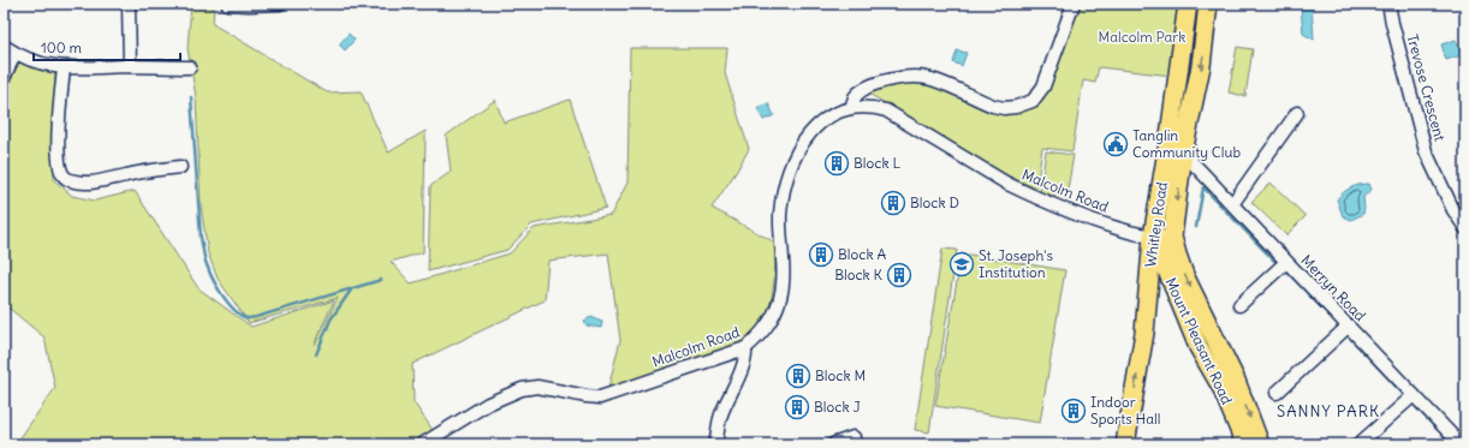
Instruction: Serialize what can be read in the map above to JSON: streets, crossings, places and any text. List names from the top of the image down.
{
  "streets": {
    "main road": ["Whitley Road", "Mount Pleasant Road"],
    "street": ["Trevose Crescent", "Malcolm Road", "Merryn Road"]
  },
  "crossings": [
    ["Malcolm Road", "Whitley Road"],
    ["Malcolm Road", "Mount Pleasant Road"],
    ["Whitley Road", "Merryn Road"],
    ["Whitley Road", "Mount Pleasant Road"]
  ],
  "districts": ["SANNY PARK"],
  "parks": ["Malcolm Park"],
  "places": {
    "public building": ["Tanglin Community Club"],
    "building": [
      "Block L",
      "Block D",
      "Block A",
      "Block K",
      "Block M",
      "Block J",
      "Indoor Sports Hall"
    ],
    "school or university": ["St. Joseph's Institution"]
  },
  "scale_bar": "100 m"
}
